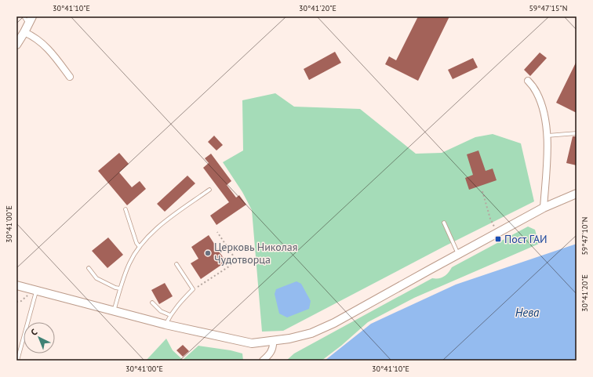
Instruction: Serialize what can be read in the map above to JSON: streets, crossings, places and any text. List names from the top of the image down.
{
  "water": ["Нева"],
  "places": {
    "transit": ["Пост ГАИ"],
    "other": ["Церковь Николая Чудотворца"]
  },
  "north": "top left",
  "coordinates": [
    "30°41'10\"E",
    "30°41'20\"E",
    "59°47'15\"N",
    "30°41'00\"E",
    "59°47'10\"N"
  ]
}
